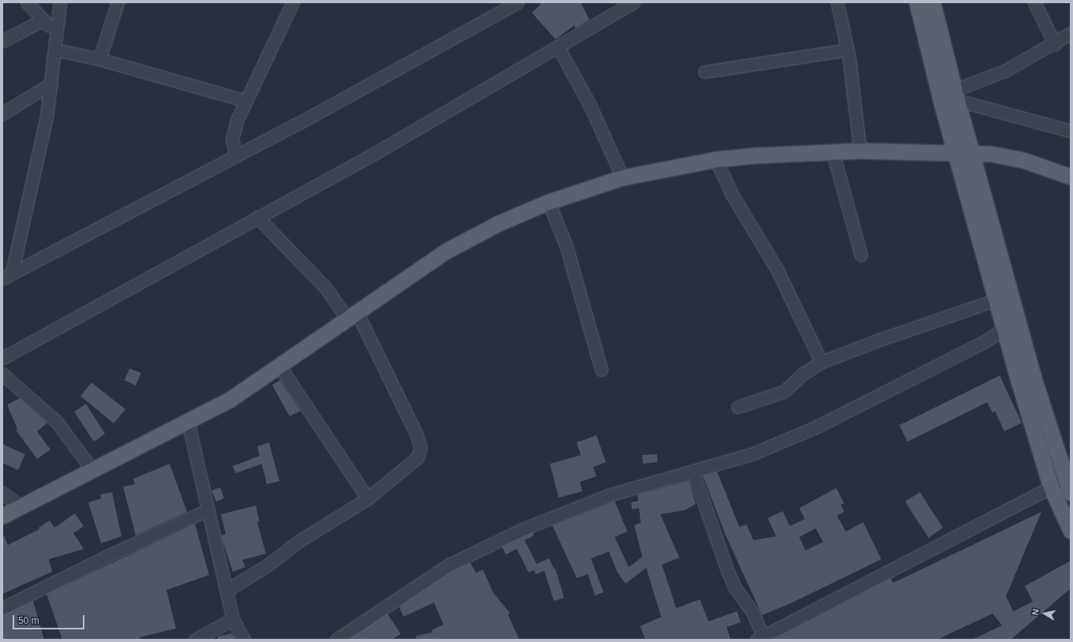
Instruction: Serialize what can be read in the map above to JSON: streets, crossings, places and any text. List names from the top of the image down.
{
  "scale_bar": "50 m",
  "north": "left"
}
